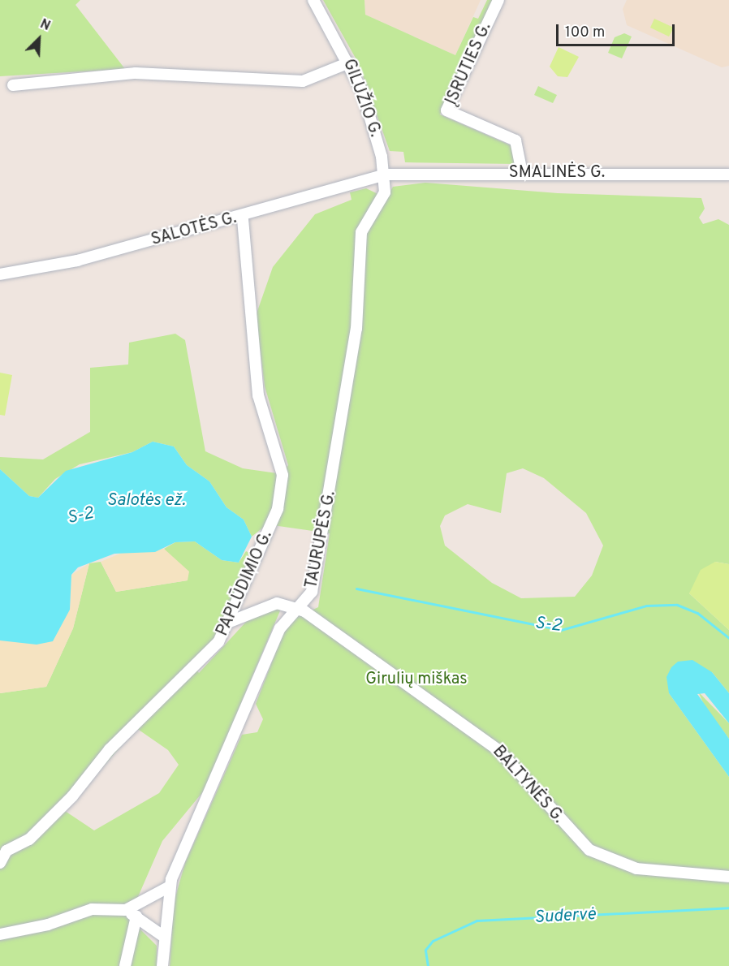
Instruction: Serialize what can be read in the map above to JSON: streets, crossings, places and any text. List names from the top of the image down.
{
  "streets": {
    "street": [
      "ĮSRUTIES G.",
      "GILUŽIO G.",
      "SMALINĖS G.",
      "SALOTĖS G.",
      "TAURUPĖS G.",
      "PAPLŪDIMIO G.",
      "BALTYNĖS G."
    ]
  },
  "crossings": [
    ["ĮSRUTIES G.", "SMALINĖS G."],
    ["GILUŽIO G.", "SMALINĖS G."],
    ["GILUŽIO G.", "SALOTĖS G."],
    ["GILUŽIO G.", "TAURUPĖS G."],
    ["SMALINĖS G.", "SALOTĖS G."],
    ["SMALINĖS G.", "TAURUPĖS G."],
    ["SALOTĖS G.", "TAURUPĖS G."],
    ["SALOTĖS G.", "PAPLŪDIMIO G."],
    ["TAURUPĖS G.", "BALTYNĖS G."]
  ],
  "water": ["Salotės ež.", "S-2", "Sudervė"],
  "parks": ["Girulių miškas"],
  "scale_bar": "100 m",
  "north": "top right"
}
